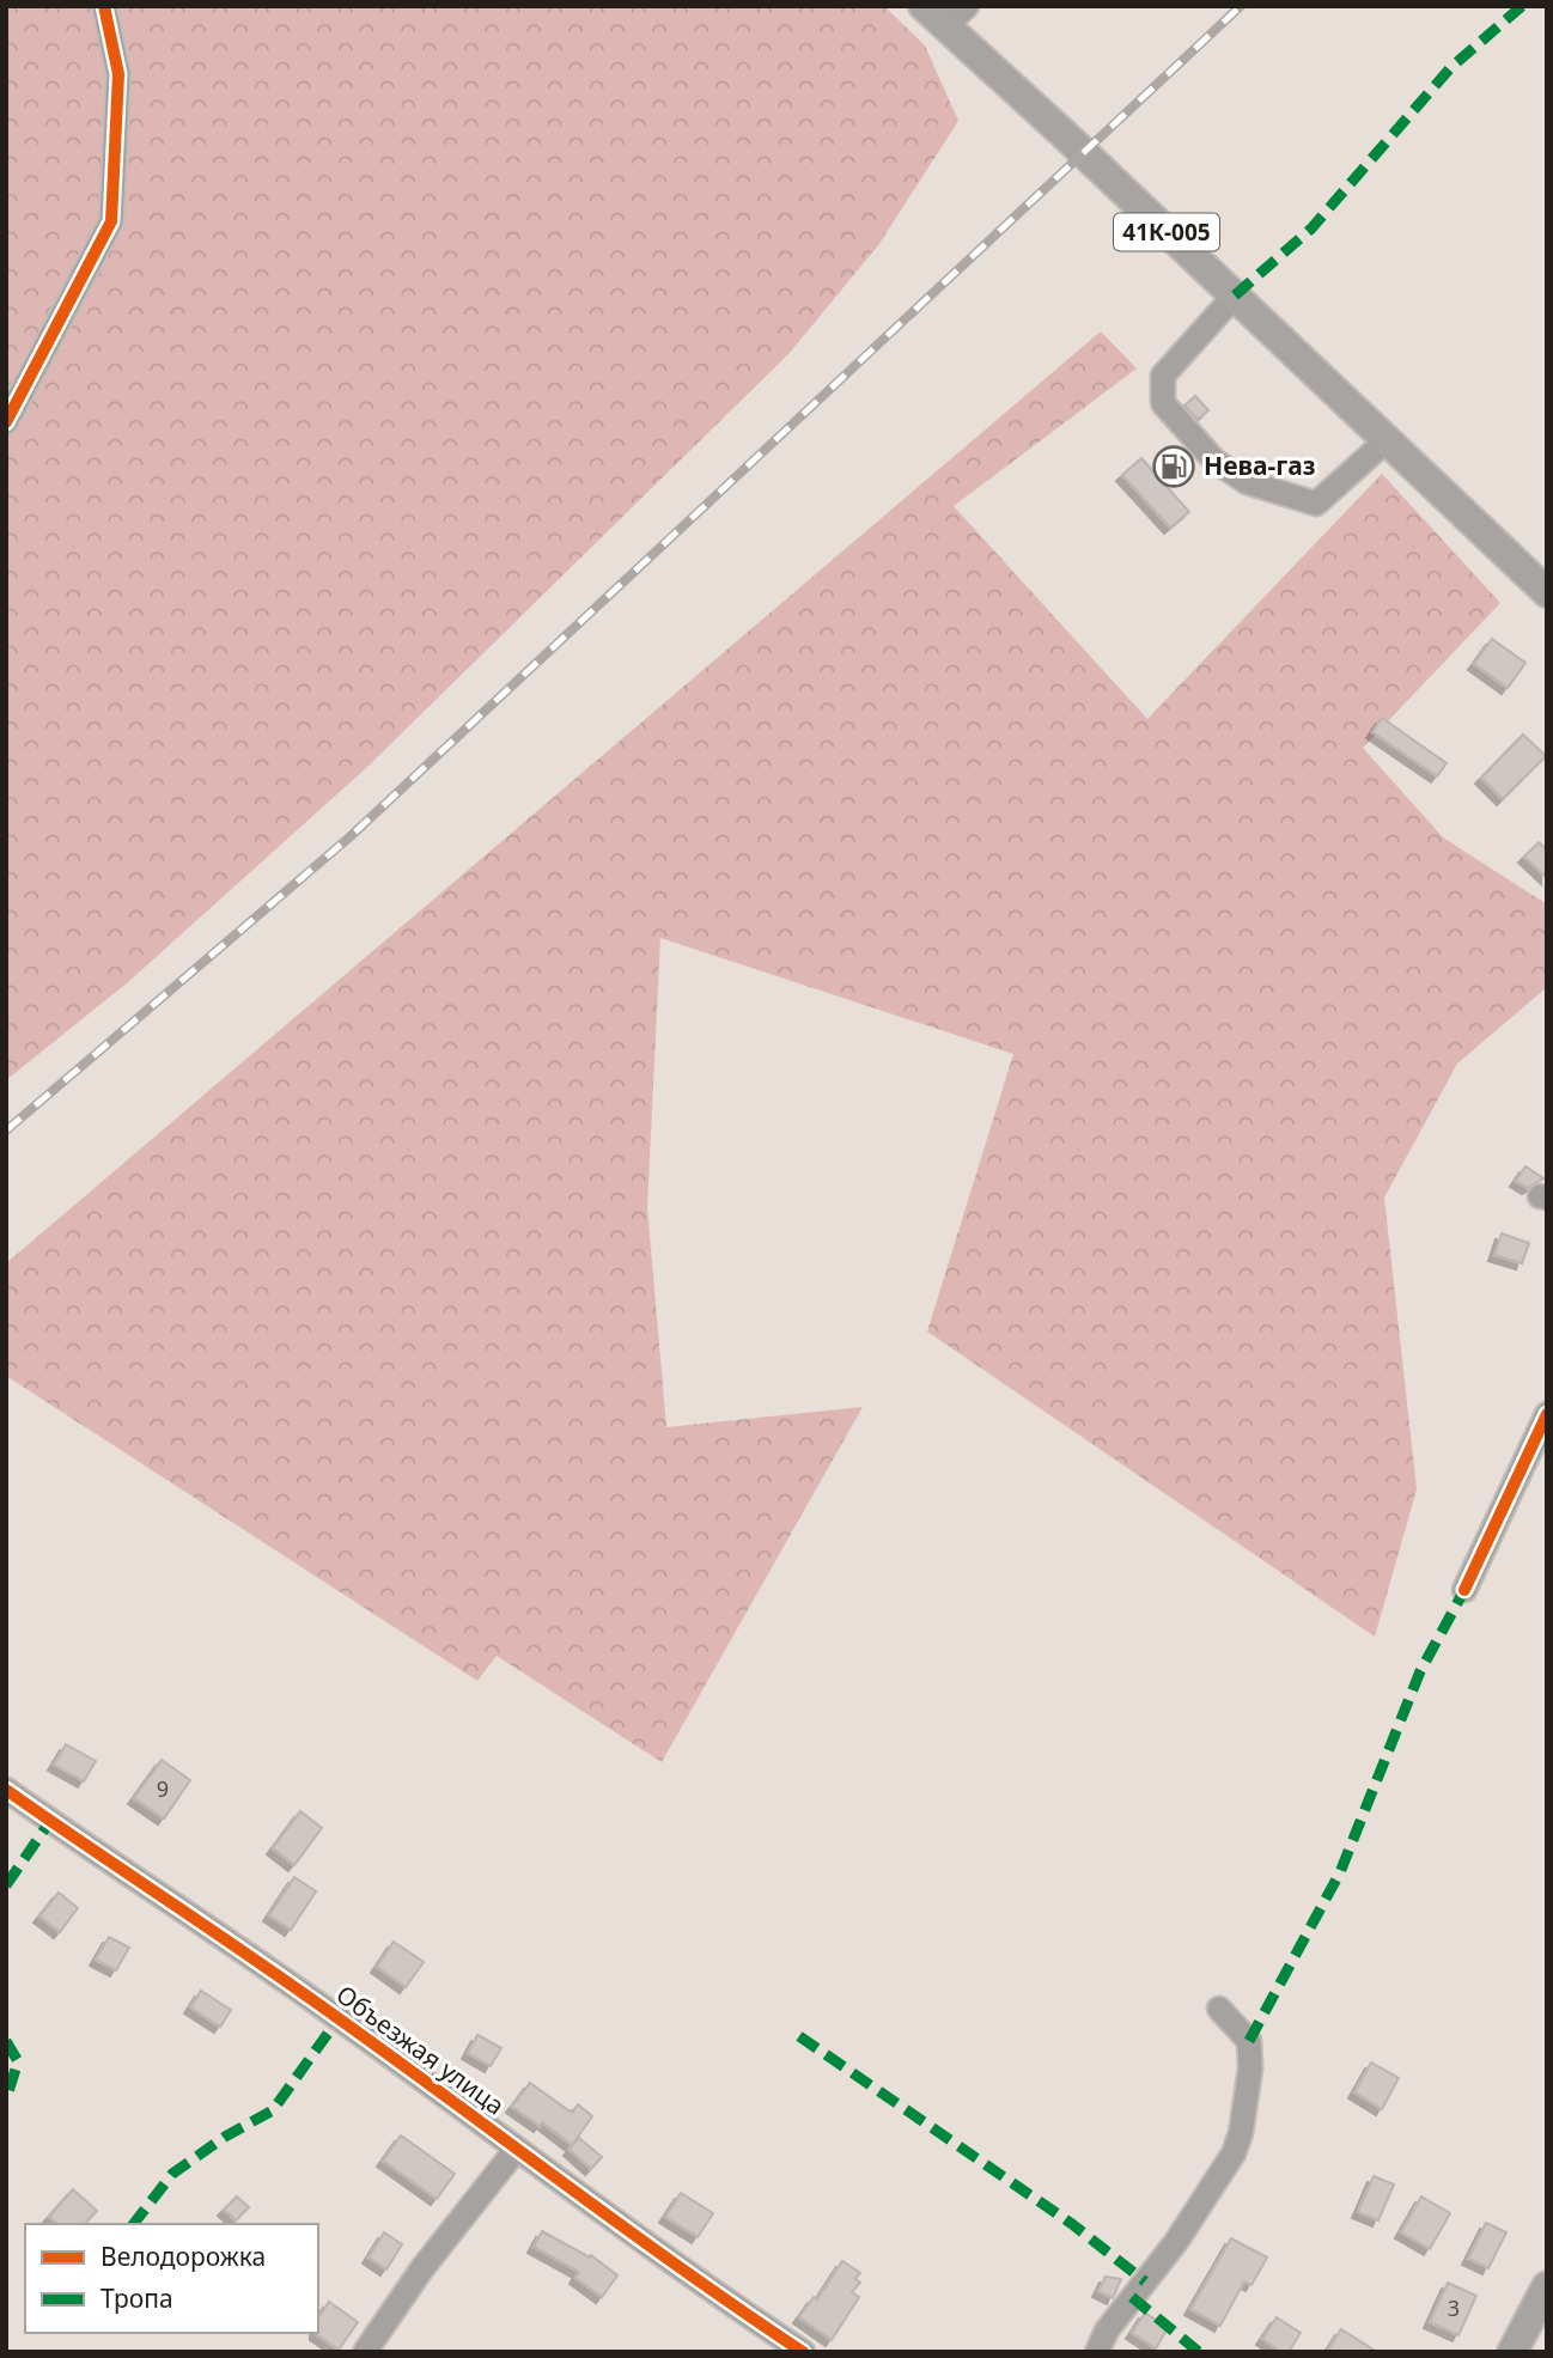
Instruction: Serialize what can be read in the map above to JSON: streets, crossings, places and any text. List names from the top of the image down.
{
  "streets": {
    "main road": ["41К-005"],
    "street": ["Объезжая улица"]
  },
  "places": {
    "fuel station": ["Нева-газ"]
  },
  "house_numbers": ["9", "3"],
  "legend": ["Велодорожка", "Тропа"]
}
